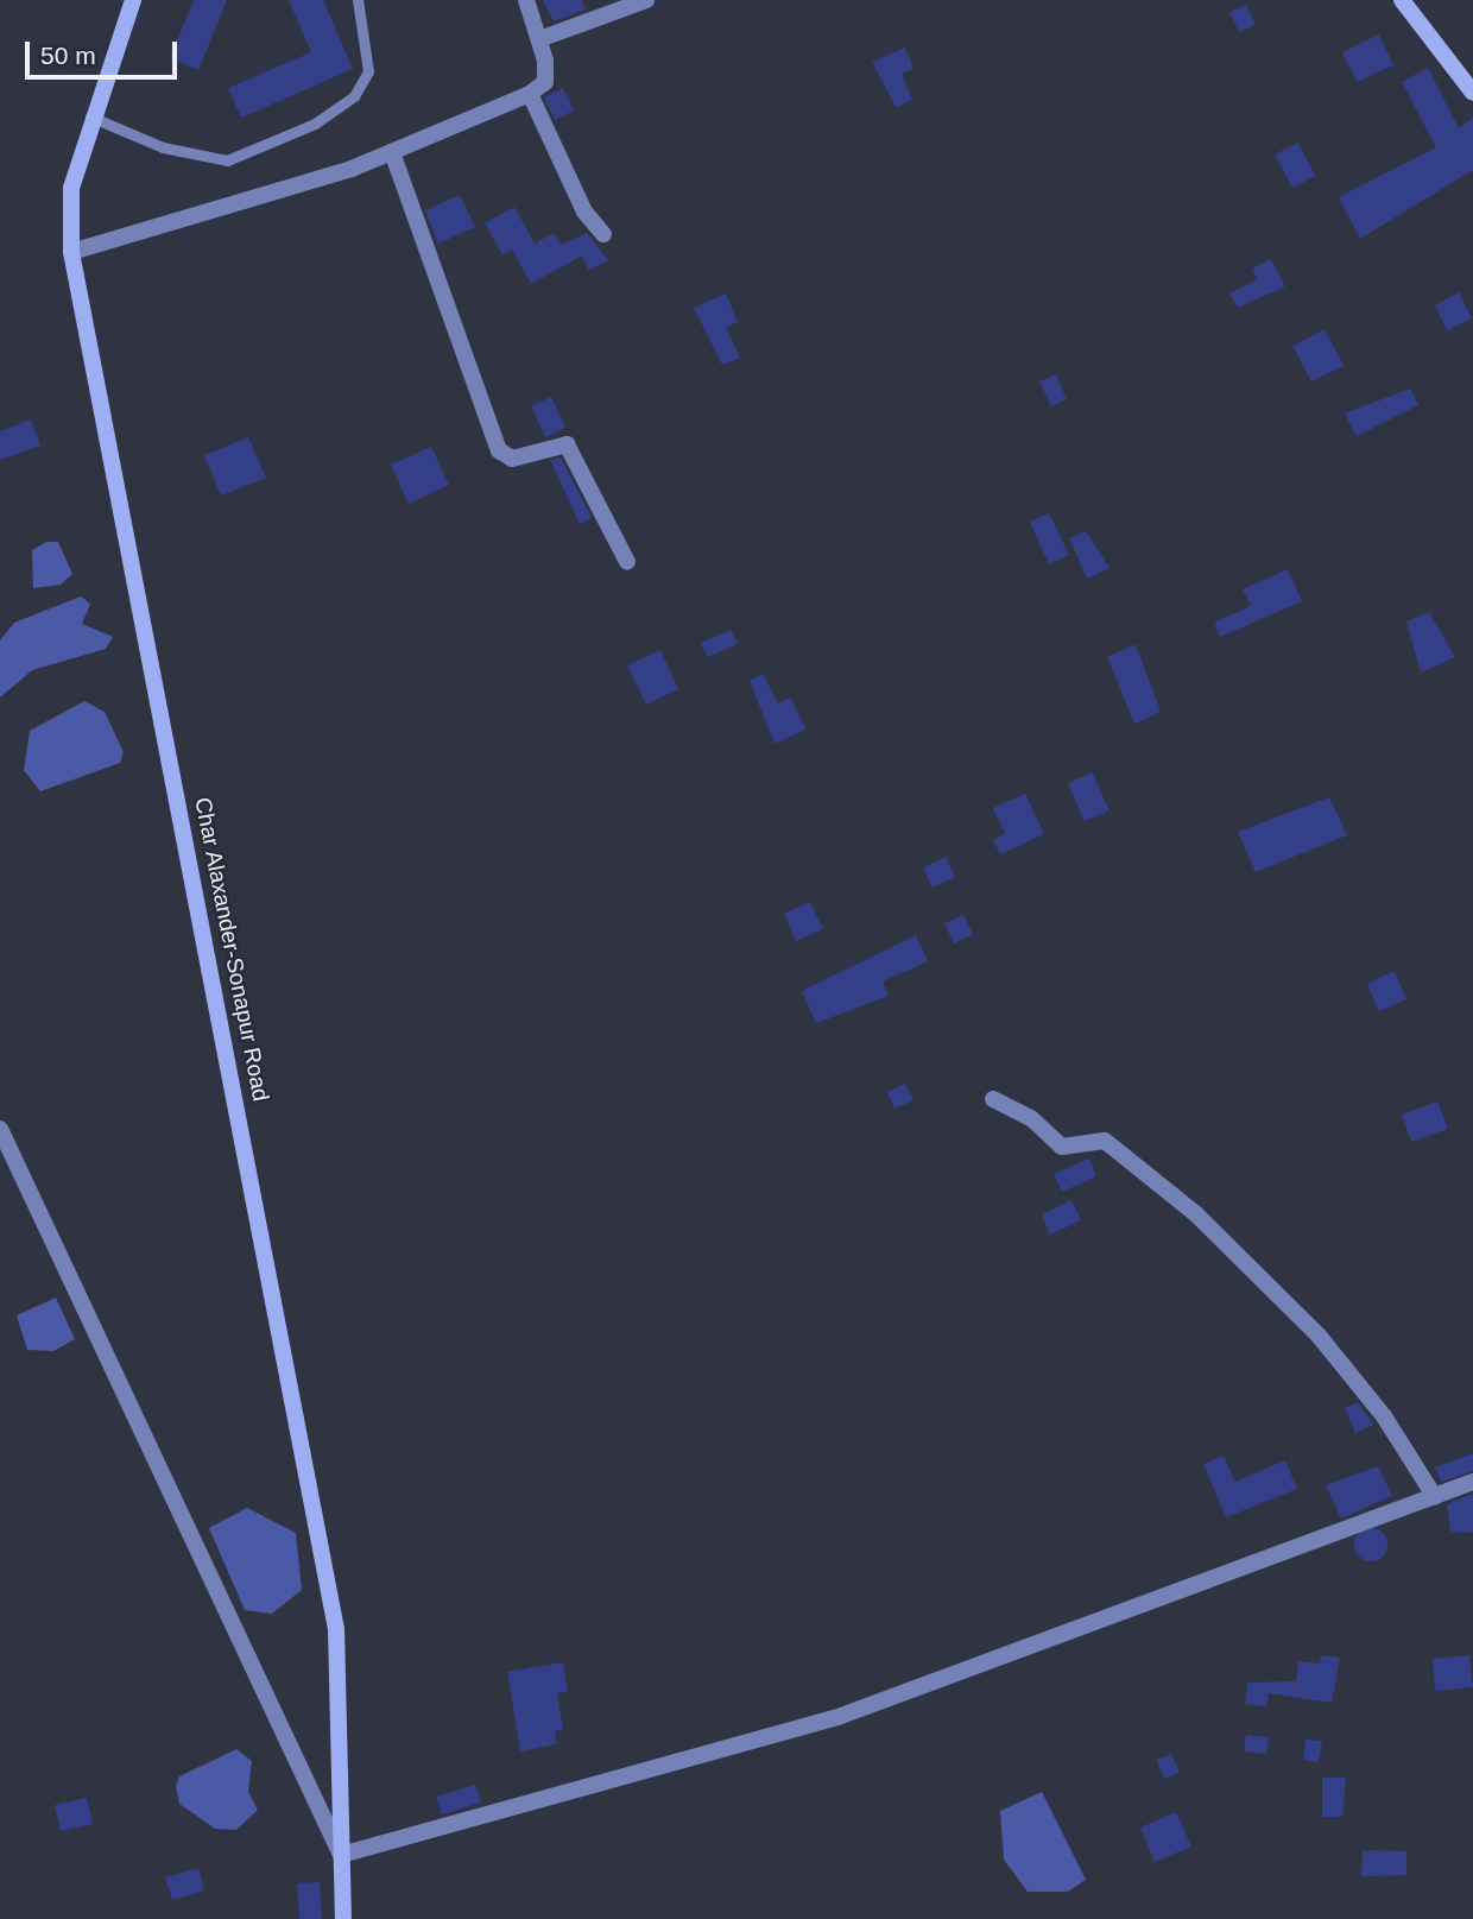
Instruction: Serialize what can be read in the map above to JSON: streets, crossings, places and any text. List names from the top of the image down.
{
  "streets": {
    "main road": ["Char Alaxander-Sonapur Road"]
  },
  "scale_bar": "50 m"
}
